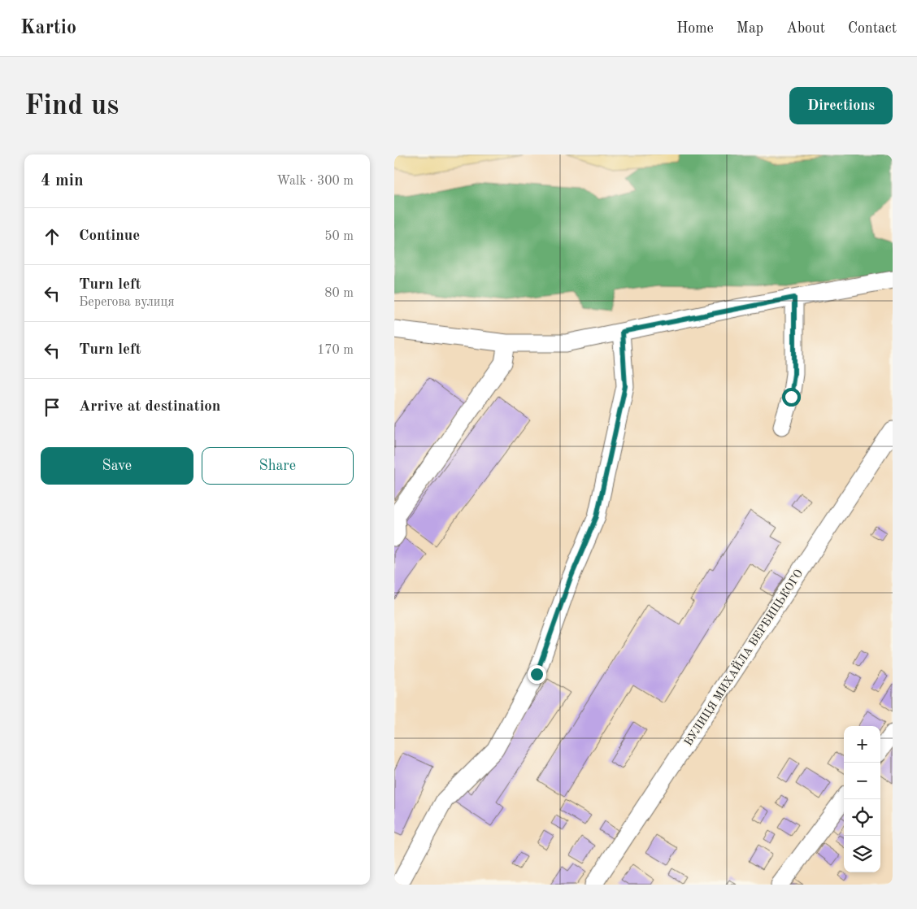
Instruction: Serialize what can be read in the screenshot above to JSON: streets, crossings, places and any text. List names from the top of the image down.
{
  "streets": {
    "street": ["ВУЛИЦЯ МИХАЙЛА ВЕРБИЦЬКОГО"]
  },
  "page": {
    "header": "Kartio",
    "nav": [
      "Home",
      "Map",
      "About",
      "Contact"
    ],
    "buttons": [
      "Directions",
      ["Save", "Share"]
    ],
    "title": "Find us",
    "heading": ["4 min", "Walk · 300 m"],
    "list": [
      ["Continue", "50 m"],
      ["Turn left", "Берегова вулиця", "80 m"],
      ["Turn left", "170 m"],
      "Arrive at destination"
    ],
    "map_buttons": ["+", "−"]
  }
}
